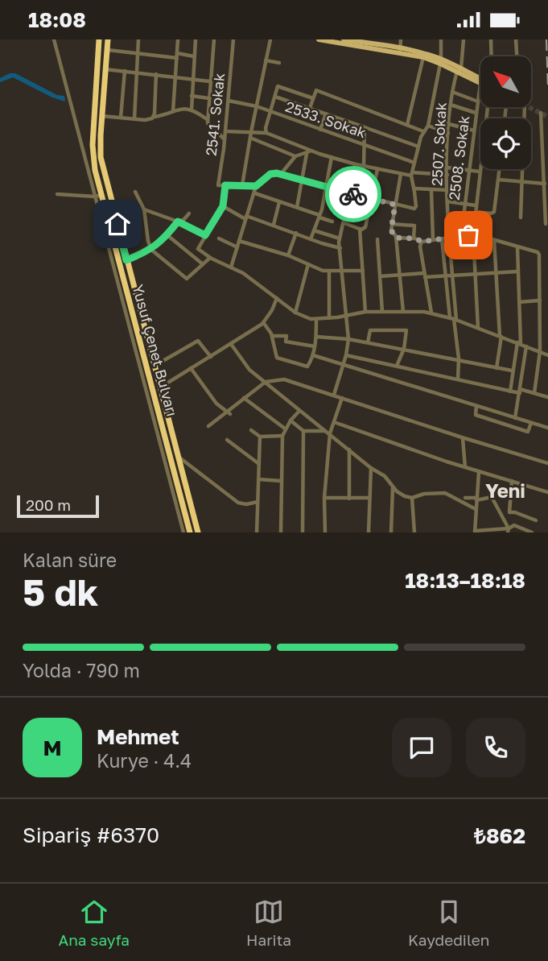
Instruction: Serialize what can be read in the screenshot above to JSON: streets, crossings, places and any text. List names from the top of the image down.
{
  "streets": {
    "highway": ["Yusuf Çenet Bulvarı"],
    "street": [
      "2541. Sokak",
      "2533. Sokak",
      "2507. Sokak",
      "2508. Sokak"
    ]
  },
  "crossings": [
    ["2541. Sokak", "2533. Sokak"]
  ],
  "districts": ["Yeni"],
  "scale_bar": "200 m",
  "north": "top left",
  "page": {
    "status": "18:08",
    "scale": "200 m",
    "heading": ["5 dk", "Kalan süre", "18:13–18:18"],
    "panel": [
      "Mehmet",
      "Kurye · 4.4",
      "Sipariş #6370",
      "₺862"
    ],
    "bar": "Yolda · 790 m",
    "round": "M",
    "tabs": ["Ana sayfa", "Harita", "Kaydedilen"]
  }
}
